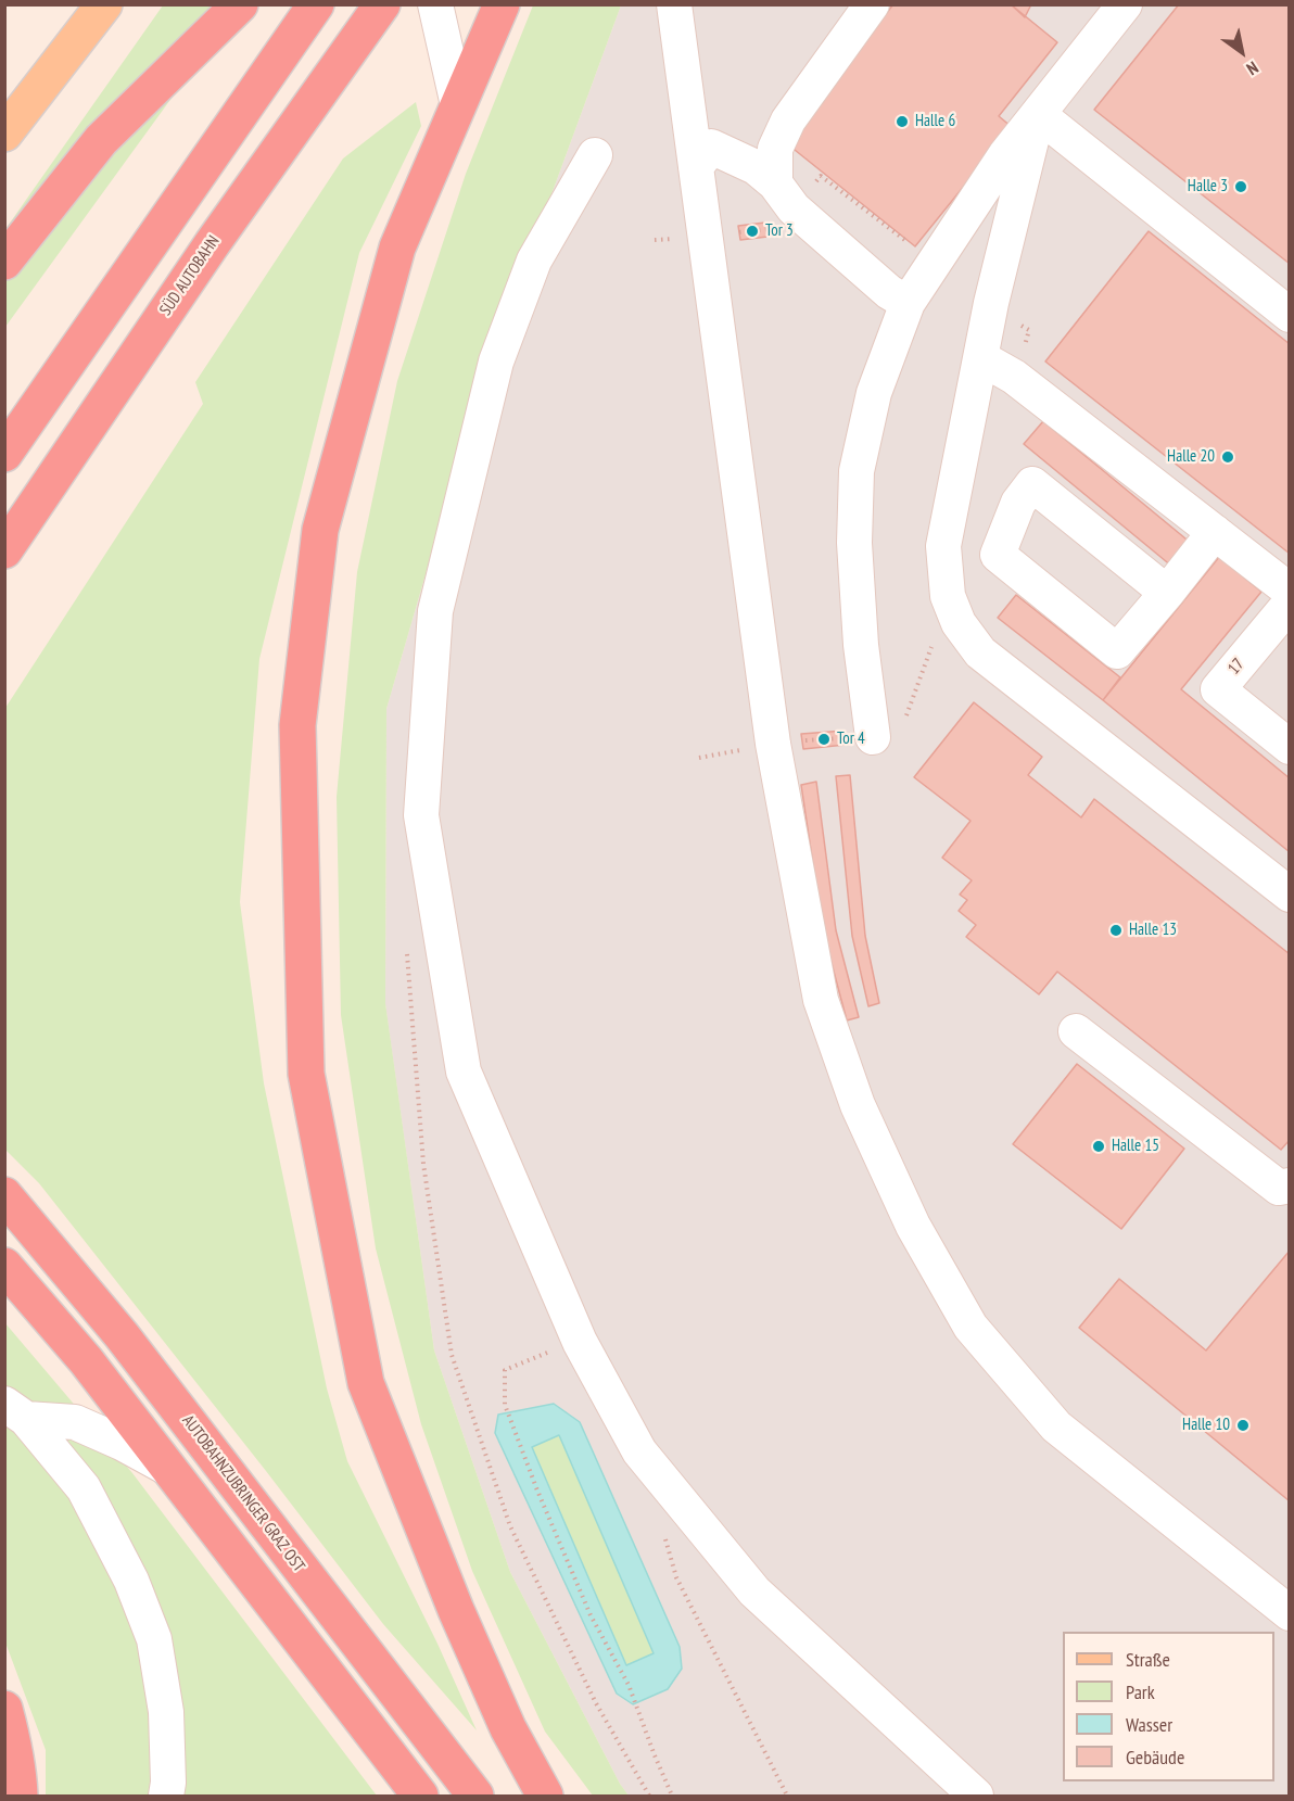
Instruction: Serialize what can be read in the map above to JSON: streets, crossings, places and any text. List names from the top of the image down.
{
  "streets": {
    "highway": ["SÜD AUTOBAHN", "AUTOBAHNZUBRINGER GRAZ OST"],
    "lane": ["17"]
  },
  "places": [
    "Halle 6",
    "Halle 3",
    "Tor 3",
    "Halle 20",
    "Tor 4",
    "Halle 13",
    "Halle 15",
    "Halle 10"
  ],
  "legend": [
    "Straße",
    "Park",
    "Wasser",
    "Gebäude"
  ],
  "north": "bottom right"
}
